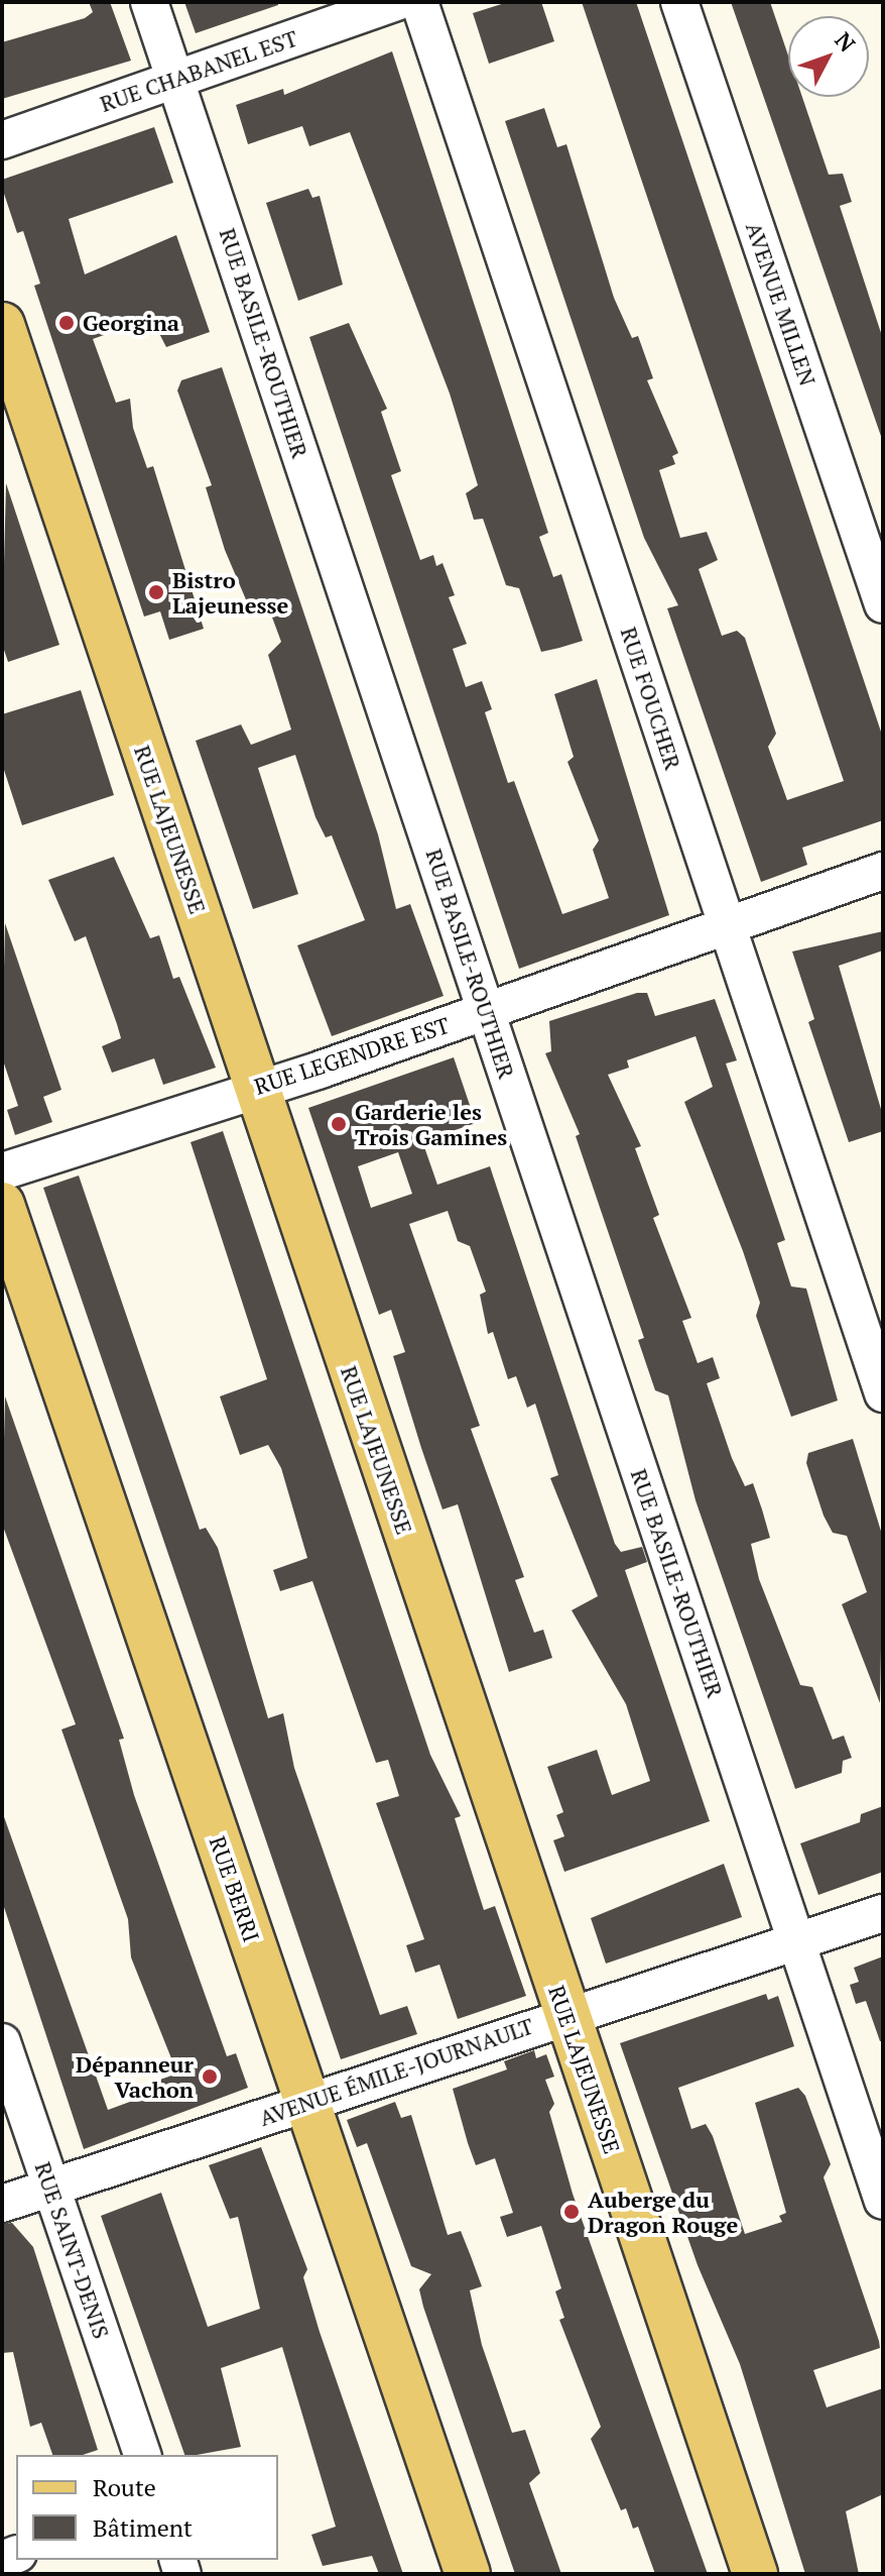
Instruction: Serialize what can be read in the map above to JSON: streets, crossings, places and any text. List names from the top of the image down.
{
  "streets": {
    "main road": ["RUE LAJEUNESSE", "RUE BERRI"],
    "street": [
      "RUE CHABANEL EST",
      "AVENUE MILLEN",
      "RUE BASILE-ROUTHIER",
      "RUE FOUCHER",
      "RUE LEGENDRE EST",
      "AVENUE ÉMILE-JOURNAULT",
      "RUE SAINT-DENIS"
    ]
  },
  "crossings": [
    ["RUE CHABANEL EST", "RUE BASILE-ROUTHIER"],
    ["RUE BASILE-ROUTHIER", "RUE LEGENDRE EST"],
    ["RUE BASILE-ROUTHIER", "AVENUE ÉMILE-JOURNAULT"],
    ["RUE FOUCHER", "RUE LEGENDRE EST"],
    ["RUE LAJEUNESSE", "RUE LEGENDRE EST"],
    ["RUE LAJEUNESSE", "AVENUE ÉMILE-JOURNAULT"],
    ["RUE BERRI", "AVENUE ÉMILE-JOURNAULT"],
    ["AVENUE ÉMILE-JOURNAULT", "RUE SAINT-DENIS"]
  ],
  "places": [
    "Georgina",
    "Bistro Lajeunesse",
    "Garderie les Trois Gamines",
    "Dépanneur Vachon",
    "Auberge du Dragon Rouge"
  ],
  "legend": ["Route", "Bâtiment"],
  "north": "top right"
}
